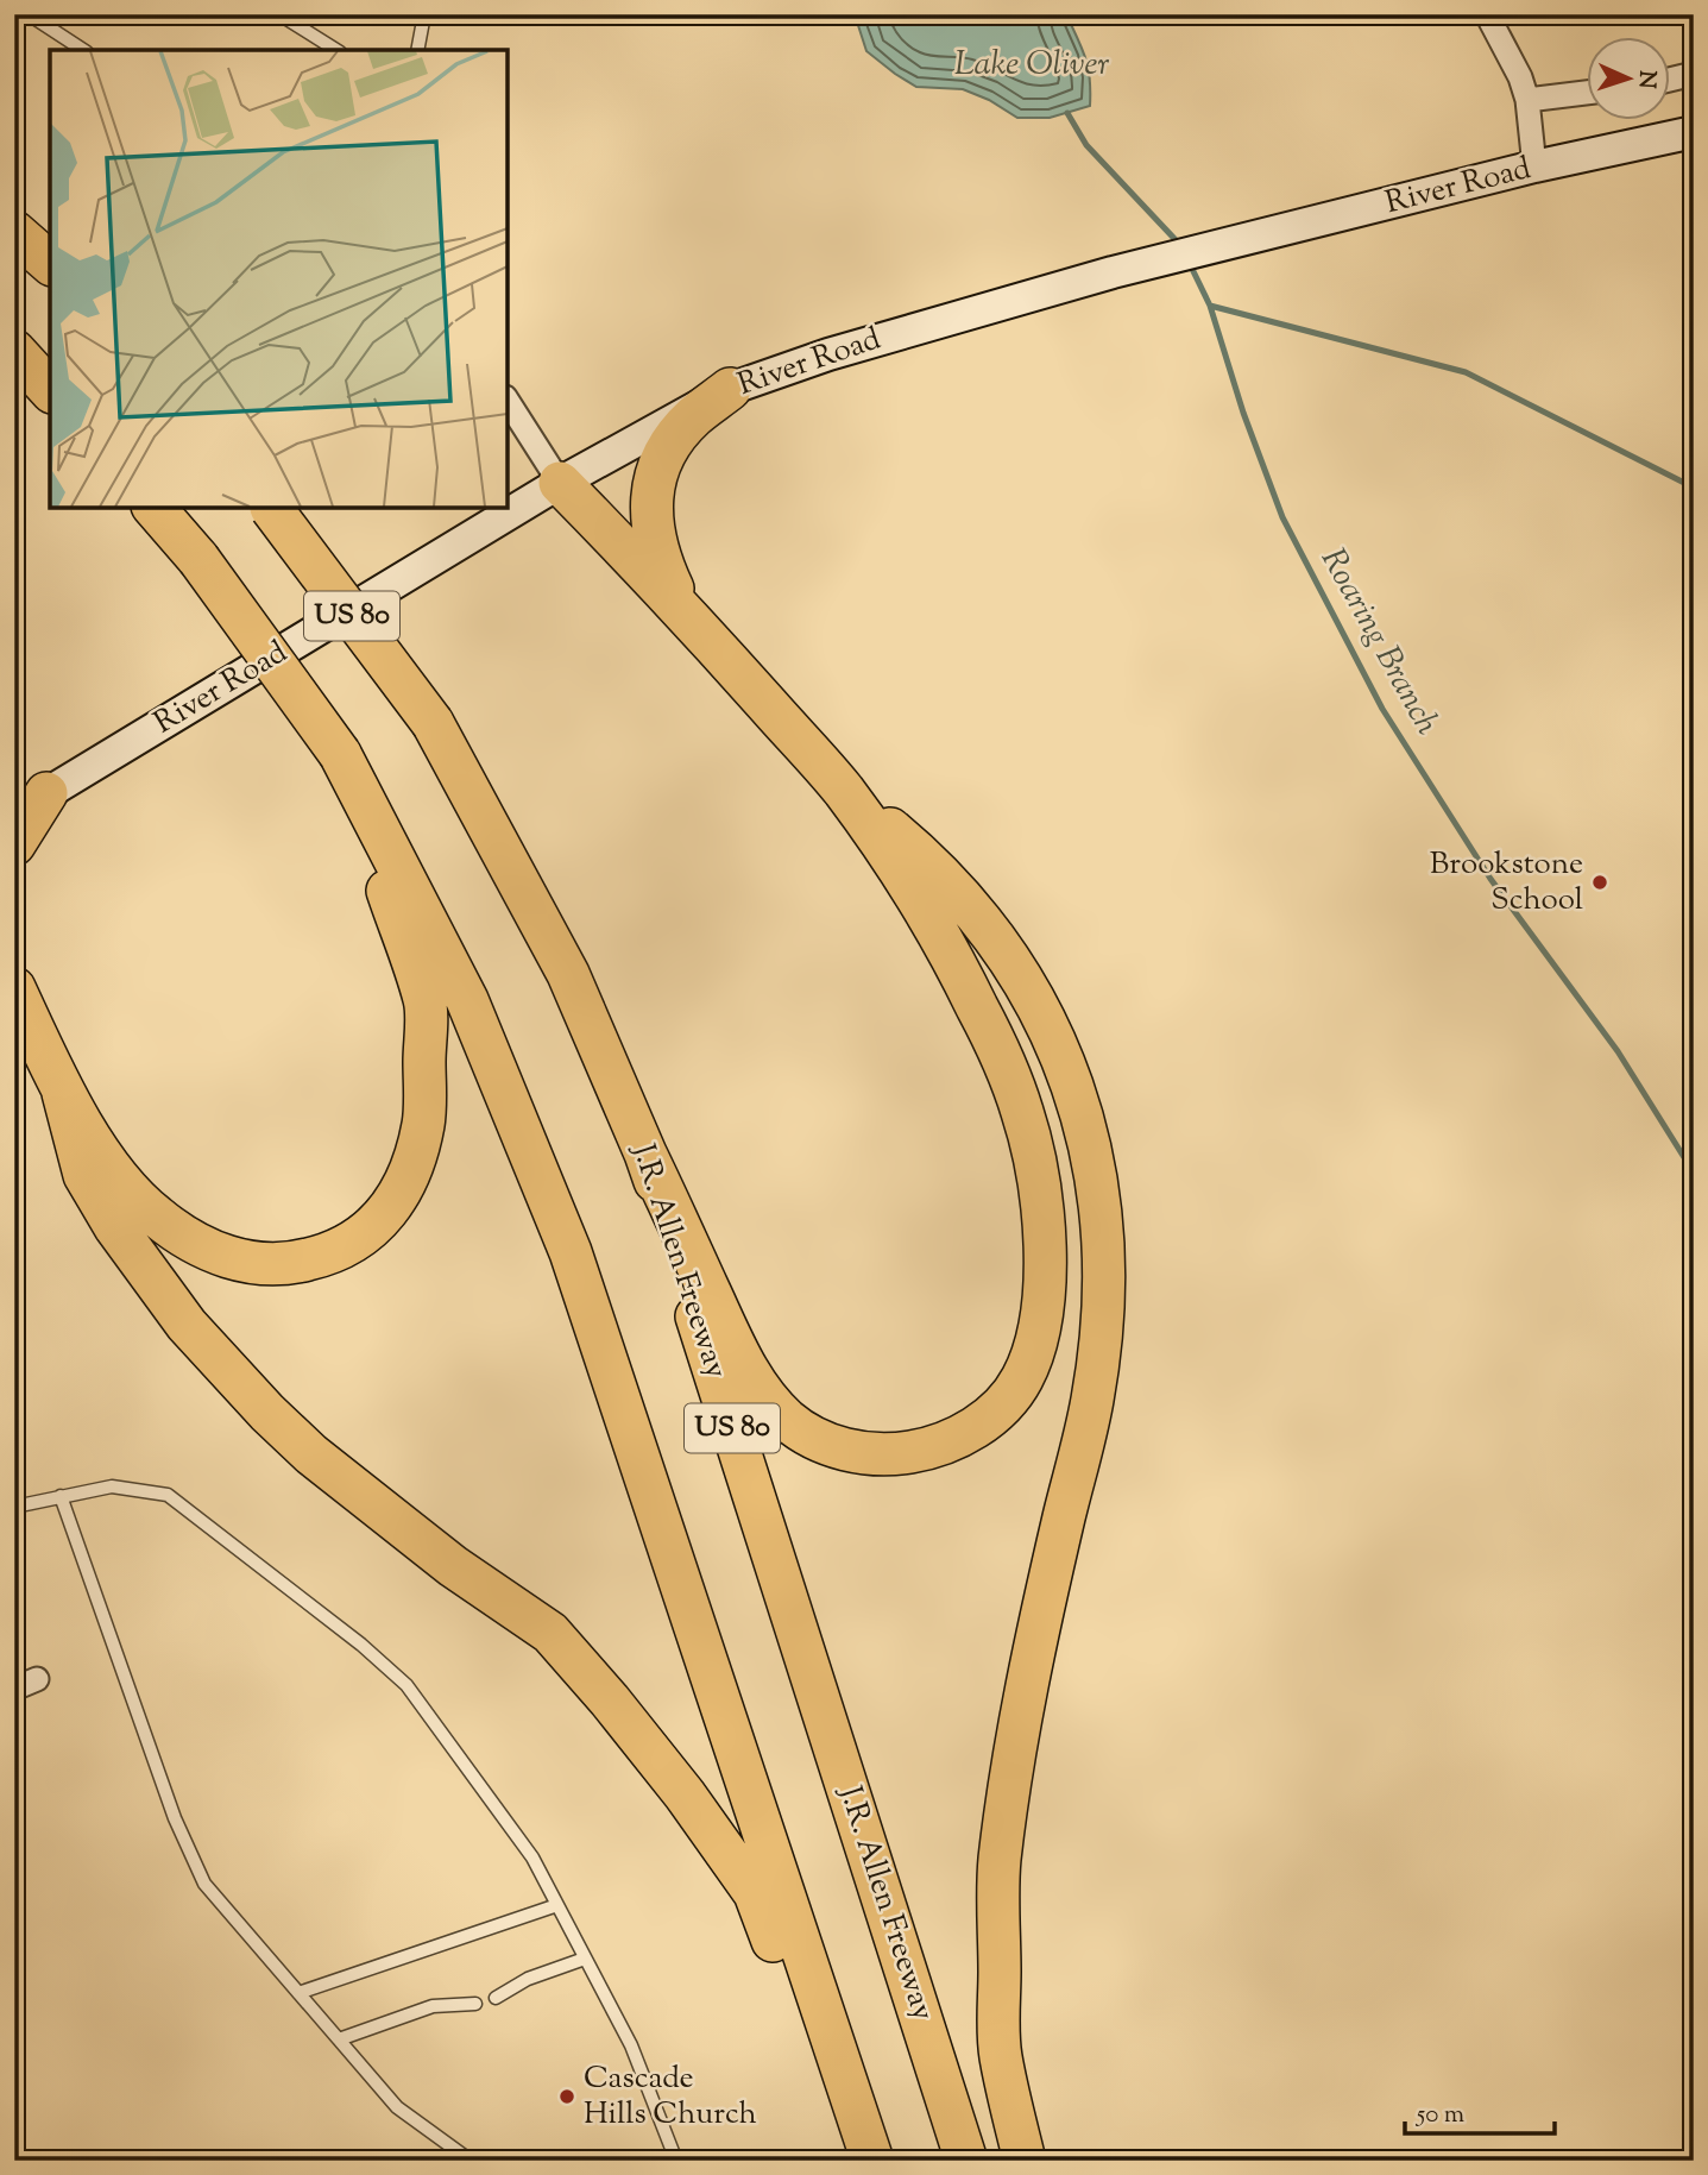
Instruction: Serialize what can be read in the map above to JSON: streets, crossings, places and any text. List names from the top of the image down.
{
  "streets": {
    "highway": ["US 80", "J.R. Allen Freeway"],
    "main road": ["River Road"]
  },
  "water": ["Lake Oliver", "Roaring Branch"],
  "places": ["Brookstone School", "Cascade Hills Church"],
  "scale_bar": "50 m",
  "north": "right"
}
